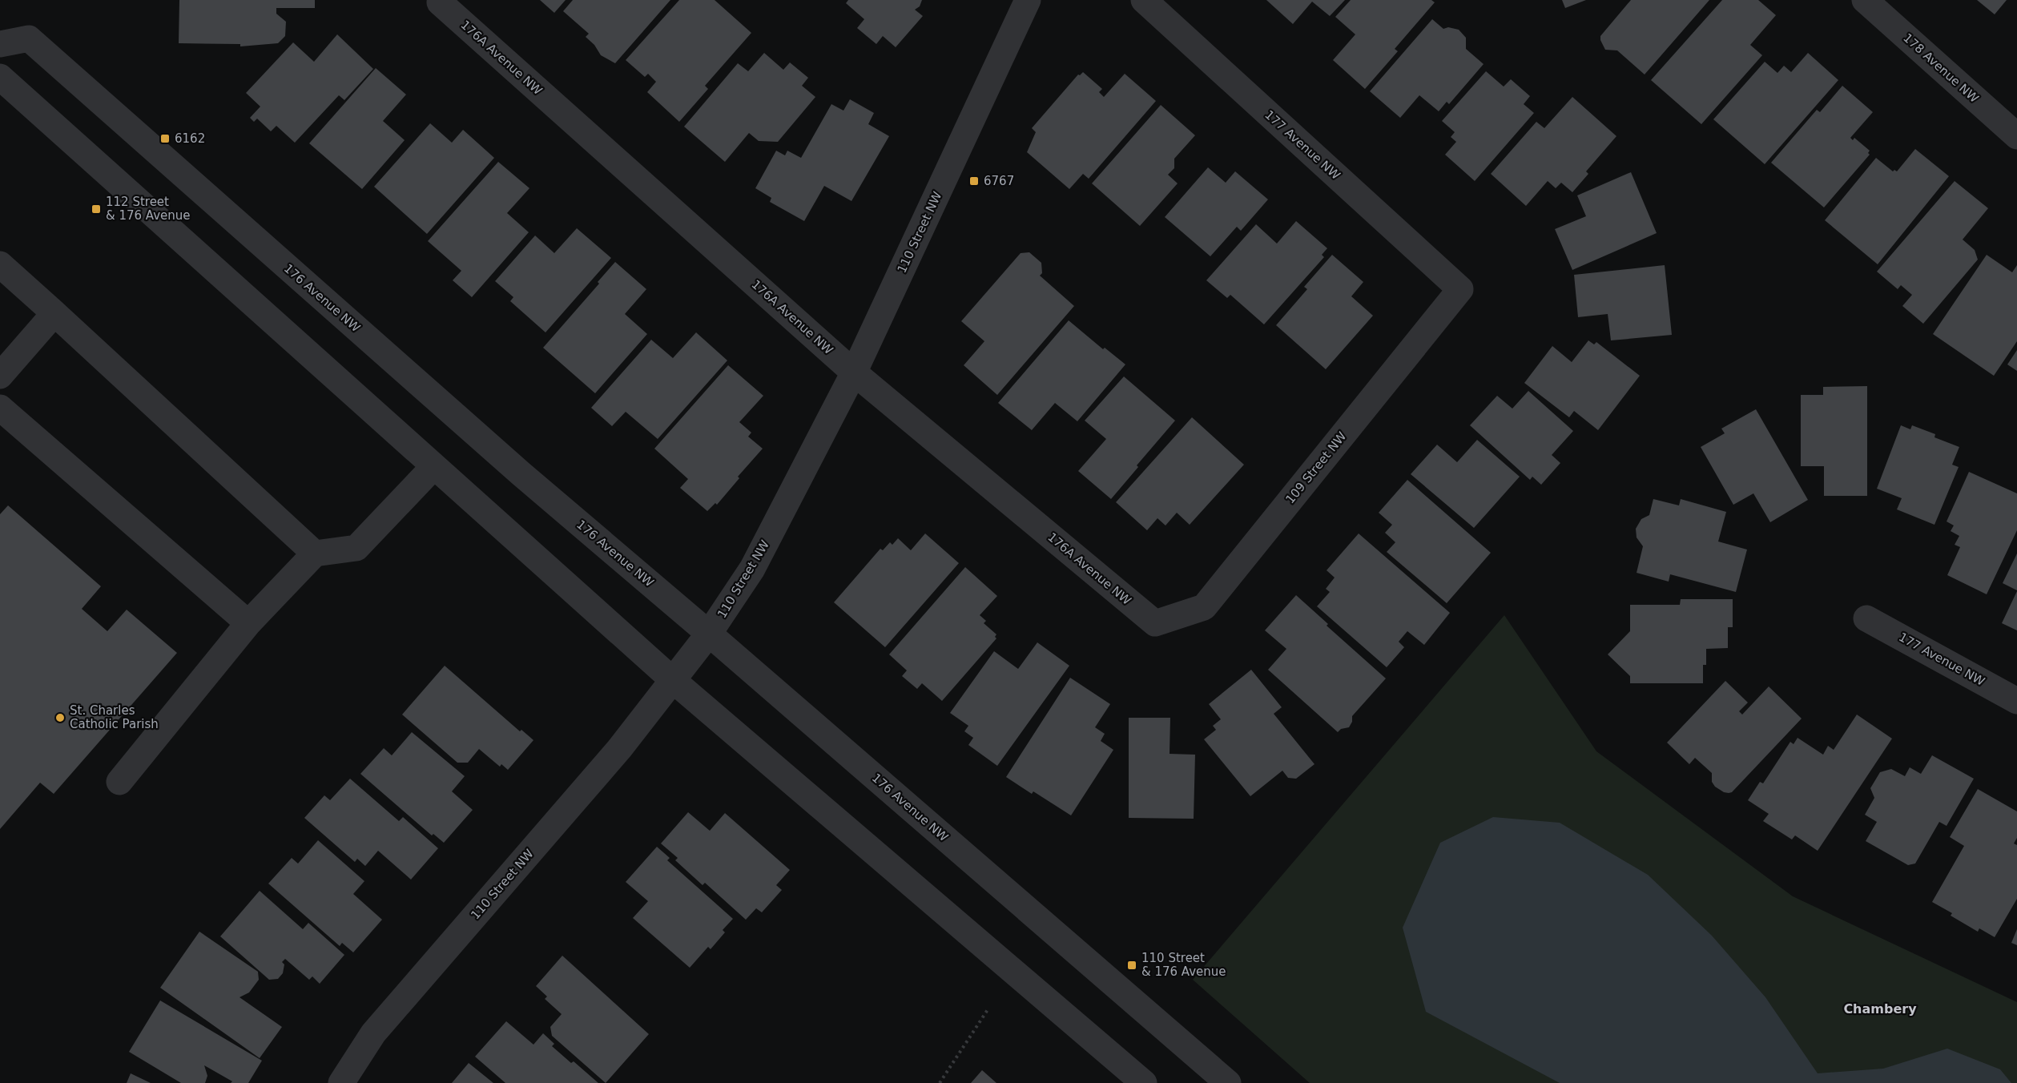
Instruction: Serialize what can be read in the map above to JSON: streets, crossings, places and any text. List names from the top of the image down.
{
  "streets": {
    "street": [
      "176A Avenue NW",
      "178 Avenue NW",
      "177 Avenue NW",
      "110 Street NW",
      "176 Avenue NW",
      "109 Street NW"
    ]
  },
  "crossings": [
    ["176A Avenue NW", "110 Street NW"],
    ["176A Avenue NW", "109 Street NW"],
    ["177 Avenue NW", "109 Street NW"],
    ["110 Street NW", "176 Avenue NW"]
  ],
  "districts": ["Chambery"],
  "places": {
    "transit": [
      "6162",
      "6767",
      "112 Street & 176 Avenue",
      "110 Street & 176 Avenue"
    ],
    "other": ["St. Charles Catholic Parish"]
  }
}
